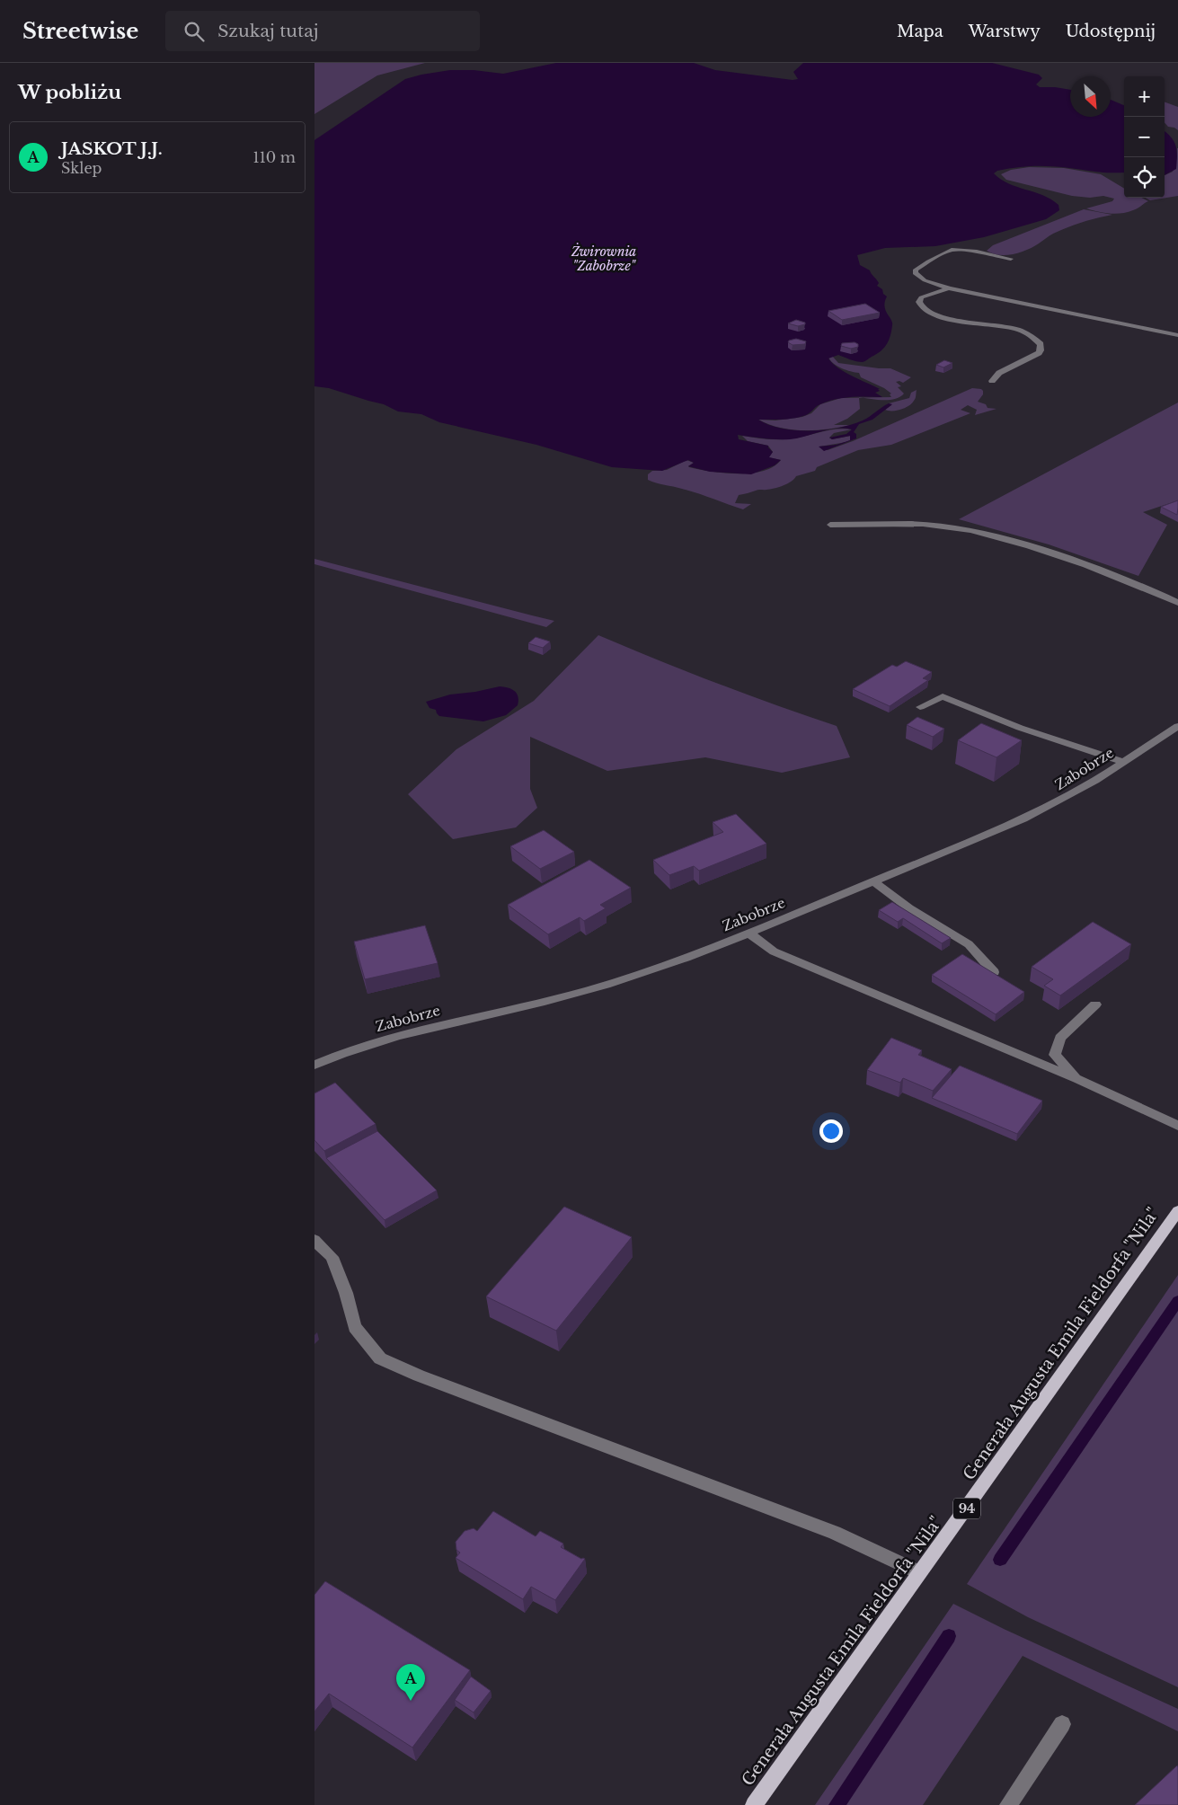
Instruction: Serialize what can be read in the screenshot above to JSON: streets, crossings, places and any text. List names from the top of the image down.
{
  "streets": {
    "main road": ["Generała Augusta Emila Fieldorfa \"Nila\"", "94"],
    "street": ["Zabobrze"]
  },
  "water": ["Żwirownia \"Zabobrze\""],
  "north": "bottom right",
  "page": {
    "header": "Streetwise",
    "search": "Szukaj tutaj",
    "nav": ["Mapa", "Warstwy", "Udostępnij"],
    "heading": "W pobliżu",
    "map_buttons": ["+", "−"],
    "list": [
      {
        "mark": "A",
        "name": "JASKOT J.J.",
        "note": "Sklep",
        "value": "110 m"
      }
    ],
    "pins": "A"
  }
}
